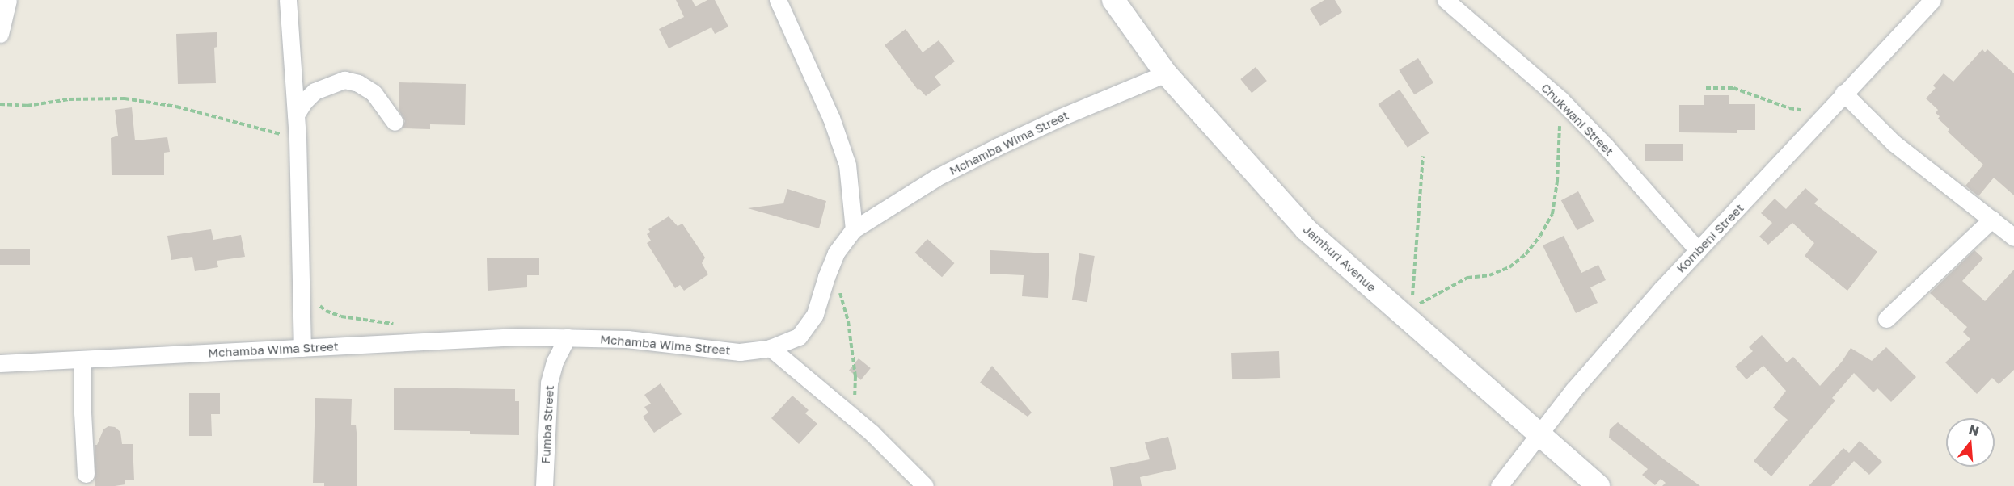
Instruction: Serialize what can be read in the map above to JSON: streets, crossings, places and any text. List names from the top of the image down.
{
  "streets": {
    "street": [
      "Chukwani Street",
      "Mchamba Wima Street",
      "Kombeni Street",
      "Jamhuri Avenue",
      "Fumba Street"
    ]
  },
  "crossings": [
    ["Chukwani Street", "Kombeni Street"],
    ["Mchamba Wima Street", "Jamhuri Avenue"],
    ["Mchamba Wima Street", "Fumba Street"],
    ["Kombeni Street", "Jamhuri Avenue"]
  ],
  "north": "top"
}
